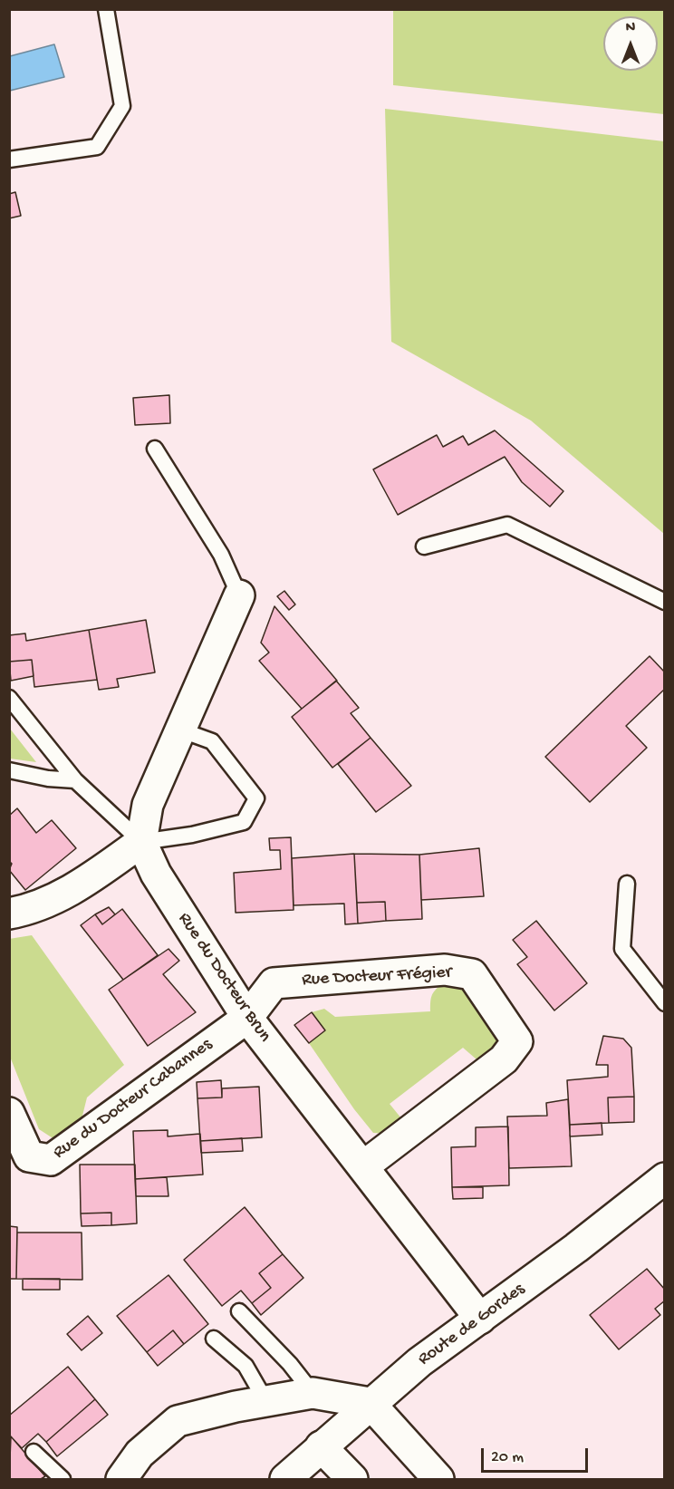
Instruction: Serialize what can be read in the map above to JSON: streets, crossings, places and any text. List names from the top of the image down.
{
  "streets": {
    "street": [
      "Rue Docteur Frégier",
      "Rue du Docteur Brun",
      "Rue du Docteur Cabannes",
      "Route de Gordes"
    ]
  },
  "crossings": [
    ["Rue Docteur Frégier", "Rue du Docteur Brun"],
    ["Rue Docteur Frégier", "Rue du Docteur Cabannes"],
    ["Rue du Docteur Brun", "Rue du Docteur Cabannes"],
    ["Rue du Docteur Brun", "Route de Gordes"]
  ],
  "scale_bar": "20 m",
  "north": "top"
}
